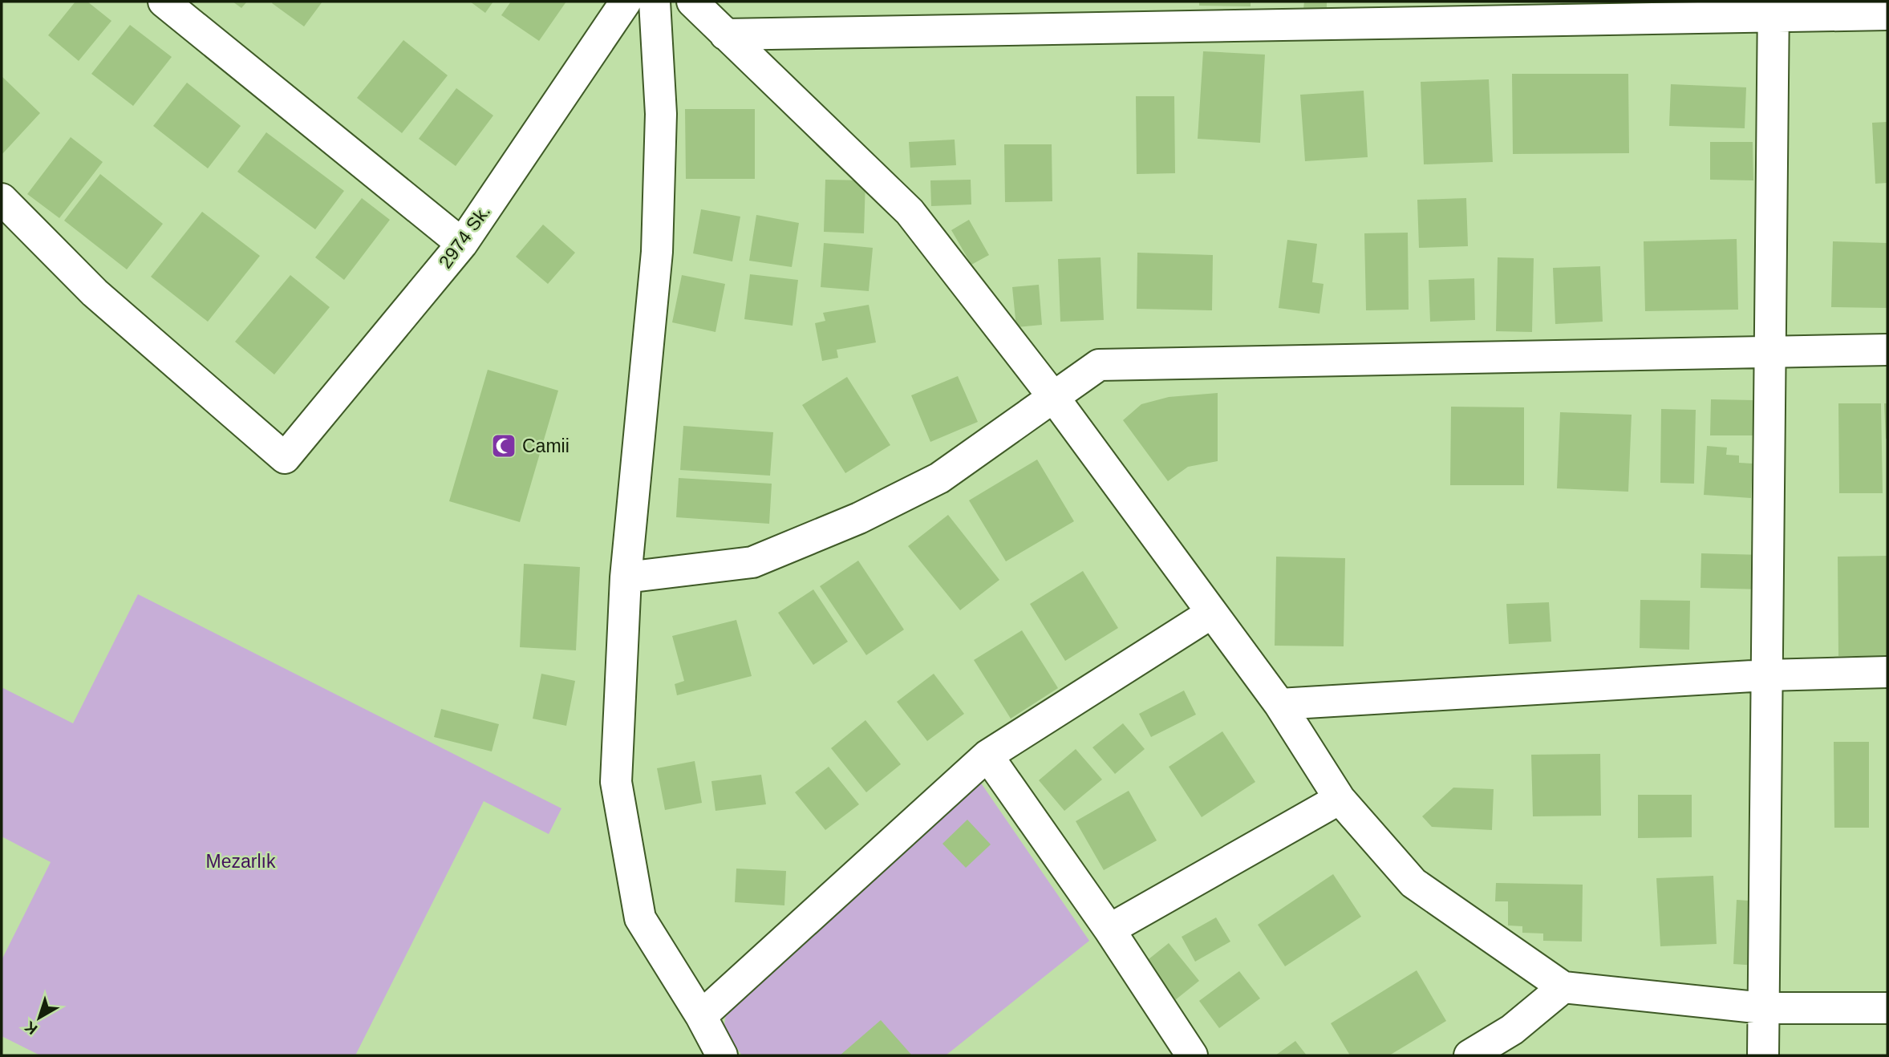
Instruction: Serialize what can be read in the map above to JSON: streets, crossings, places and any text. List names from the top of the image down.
{
  "streets": {
    "street": ["2974 Sk."]
  },
  "parks": ["Mezarlık"],
  "places": {
    "mosque": ["Camii"]
  },
  "north": "bottom left"
}
